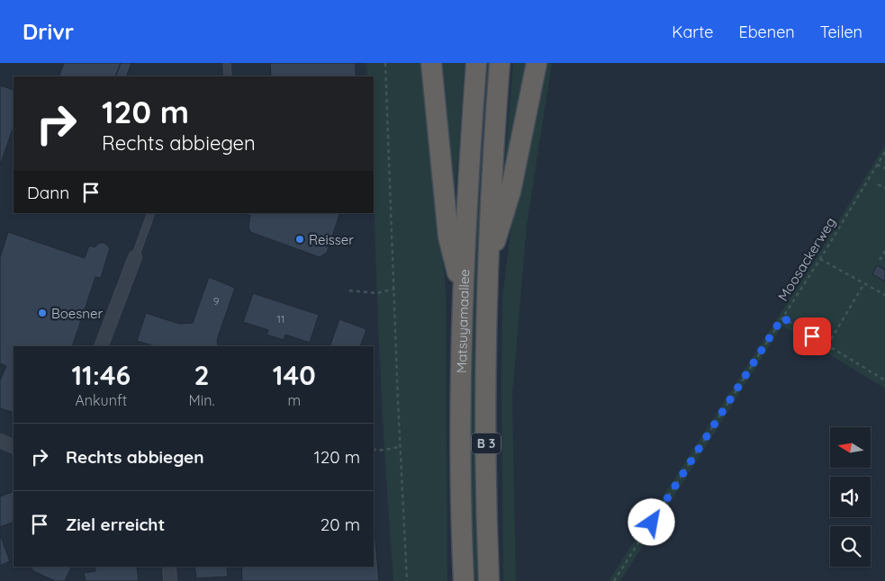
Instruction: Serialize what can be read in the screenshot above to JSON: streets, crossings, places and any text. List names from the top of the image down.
{
  "streets": {
    "highway": ["Matsuyamaallee", "B 3"],
    "path": ["Moosackerweg"]
  },
  "places": ["Reisser", "Boesner"],
  "house_numbers": ["9", "11"],
  "north": "left",
  "page": {
    "header": "Drivr",
    "nav": ["Karte", "Ebenen", "Teilen"],
    "turn": ["120 m", "Rechts abbiegen"],
    "then": "Dann",
    "eta": [
      "11:46",
      "Ankunft",
      "2",
      "Min.",
      "140",
      "m"
    ],
    "list": [
      {
        "name": "Rechts abbiegen",
        "value": "120 m"
      },
      {
        "name": "Ziel erreicht",
        "value": "20 m"
      }
    ]
  }
}
